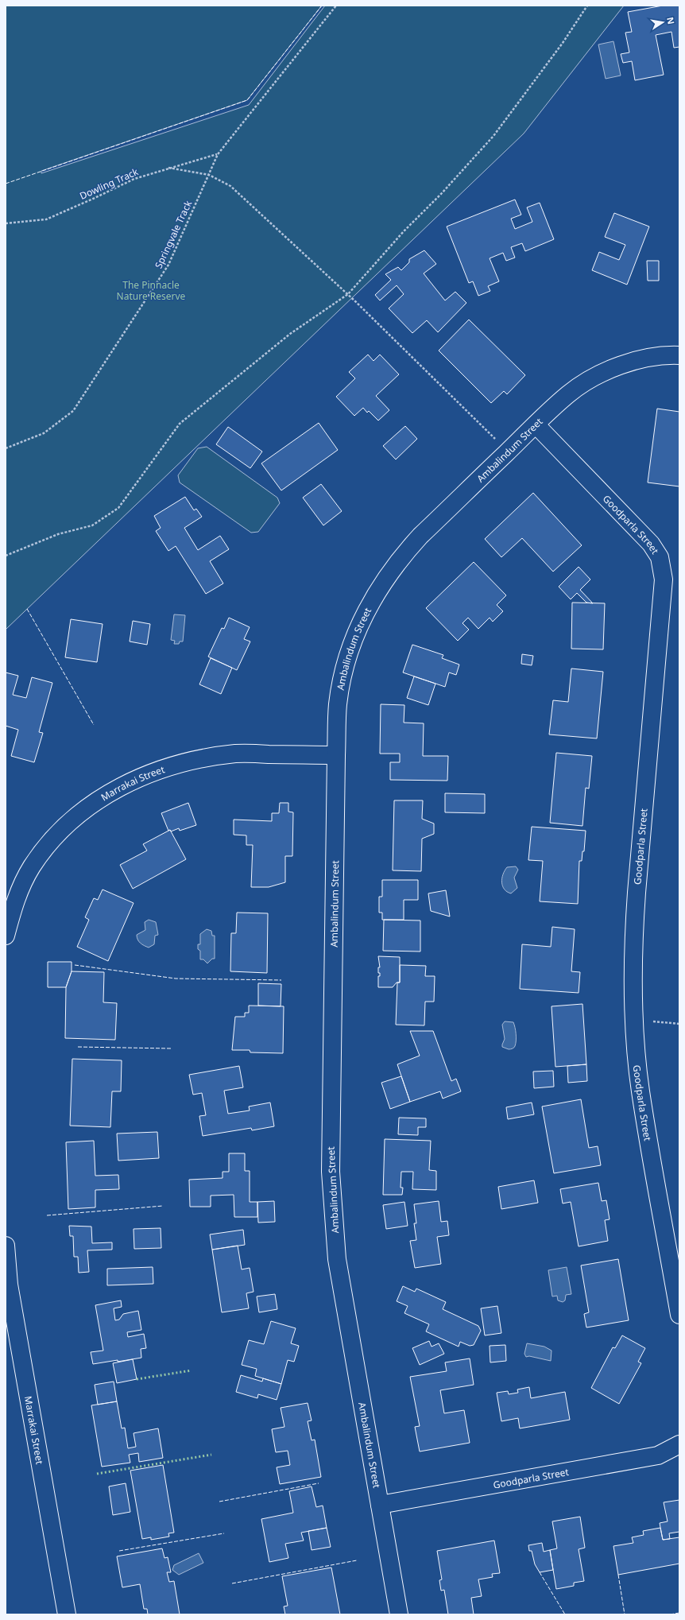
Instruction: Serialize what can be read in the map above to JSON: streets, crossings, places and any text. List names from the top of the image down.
{
  "streets": {
    "street": ["Ambalindum Street", "Goodparla Street", "Marrakai Street"],
    "path": ["Dowling Track", "Springvale Track"]
  },
  "crossings": [
    ["Dowling Track", "Springvale Track"],
    ["Ambalindum Street", "Goodparla Street"],
    ["Ambalindum Street", "Marrakai Street"]
  ],
  "parks": ["The Pinnacle Nature Reserve"],
  "north": "right"
}
